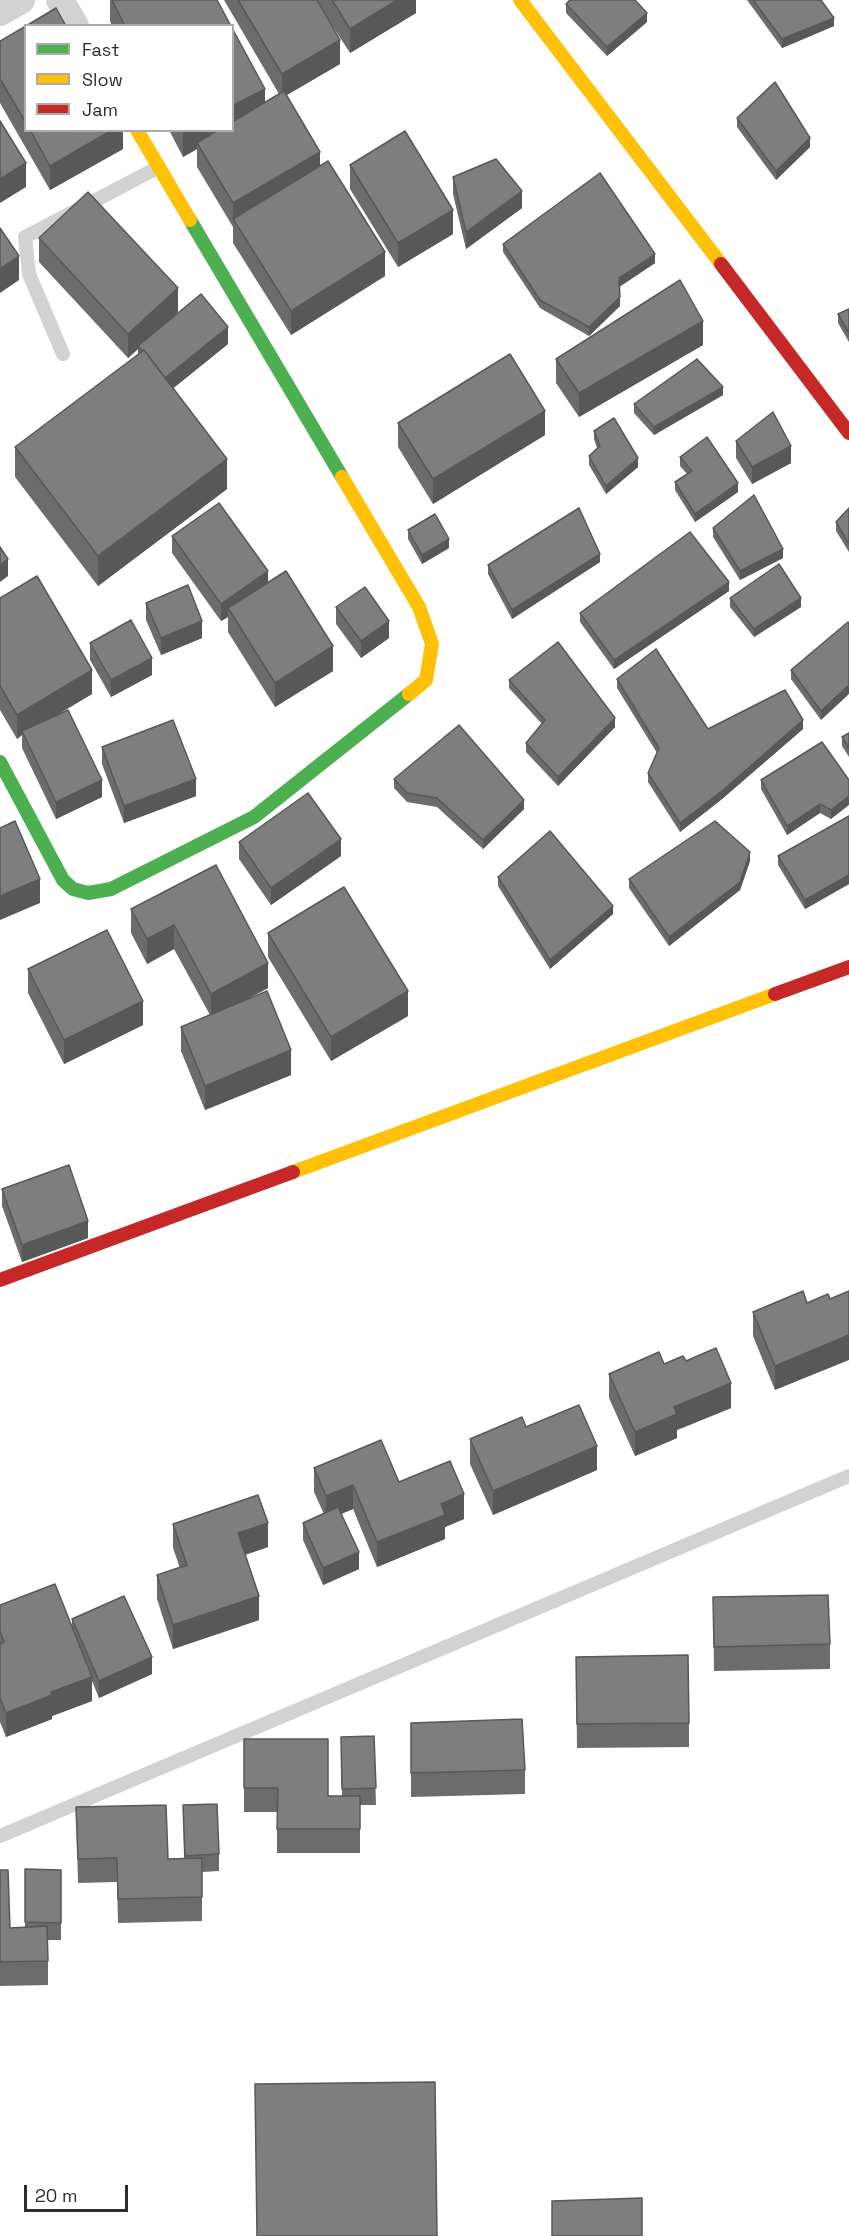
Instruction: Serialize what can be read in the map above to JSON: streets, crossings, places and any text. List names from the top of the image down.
{
  "legend": ["Fast", "Slow", "Jam"],
  "scale_bar": "20 m"
}
